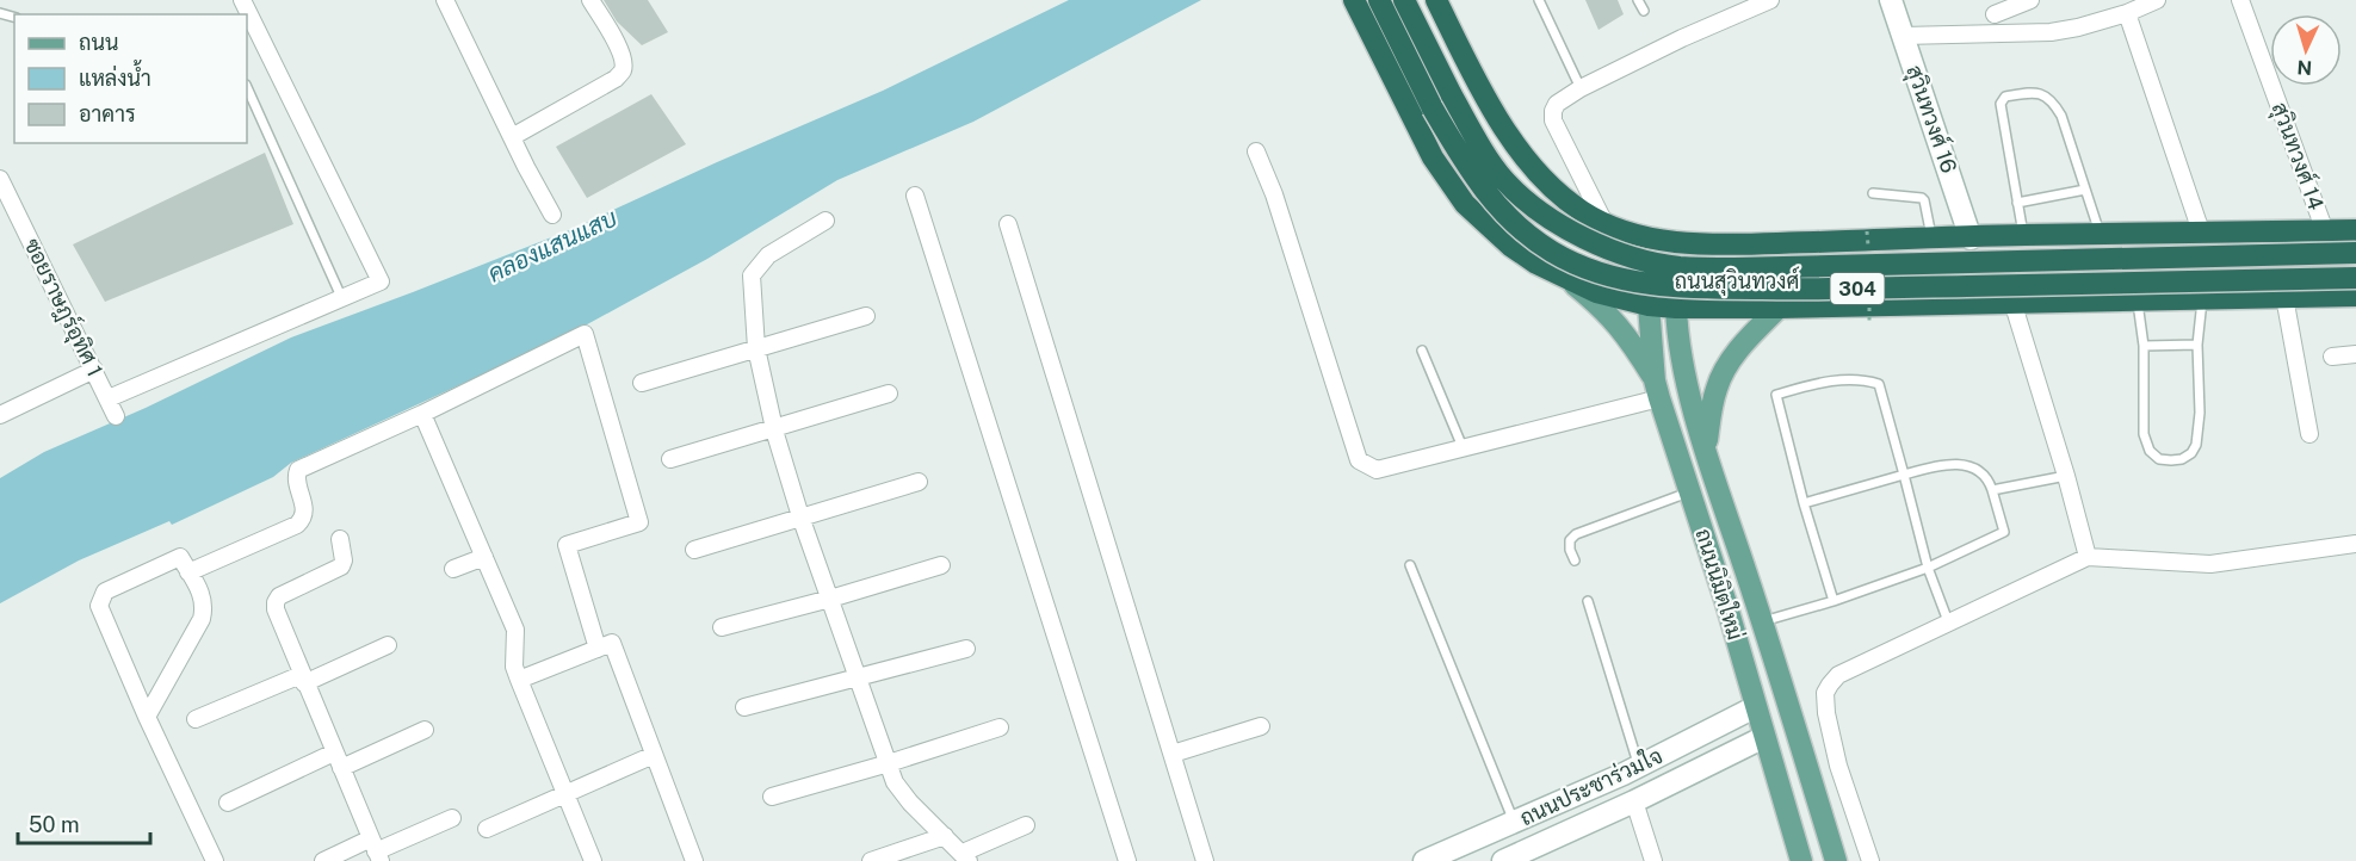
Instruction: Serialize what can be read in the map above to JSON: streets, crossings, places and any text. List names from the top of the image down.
{
  "streets": {
    "highway": ["ถนนสุวินทวงศ์", "304"],
    "main road": ["สุวินทวงศ์ 16", "ถนนนิมิตใหม่", "ถนนประชาร่วมใจ"],
    "street": ["สุวินทวงศ์ 14", "ซอยราษฎร์อุทิศ 1"]
  },
  "crossings": [
    ["สุวินทวงศ์ 16", "ถนนสุวินทวงศ์"],
    ["สุวินทวงศ์ 14", "ถนนสุวินทวงศ์"],
    ["ถนนสุวินทวงศ์", "ถนนนิมิตใหม่"],
    ["ถนนนิมิตใหม่", "ถนนประชาร่วมใจ"]
  ],
  "water": ["คลองแสนแสบ"],
  "legend": ["ถนน", "แหล่งน้ำ", "อาคาร"],
  "scale_bar": "50 m",
  "north": "bottom"
}
